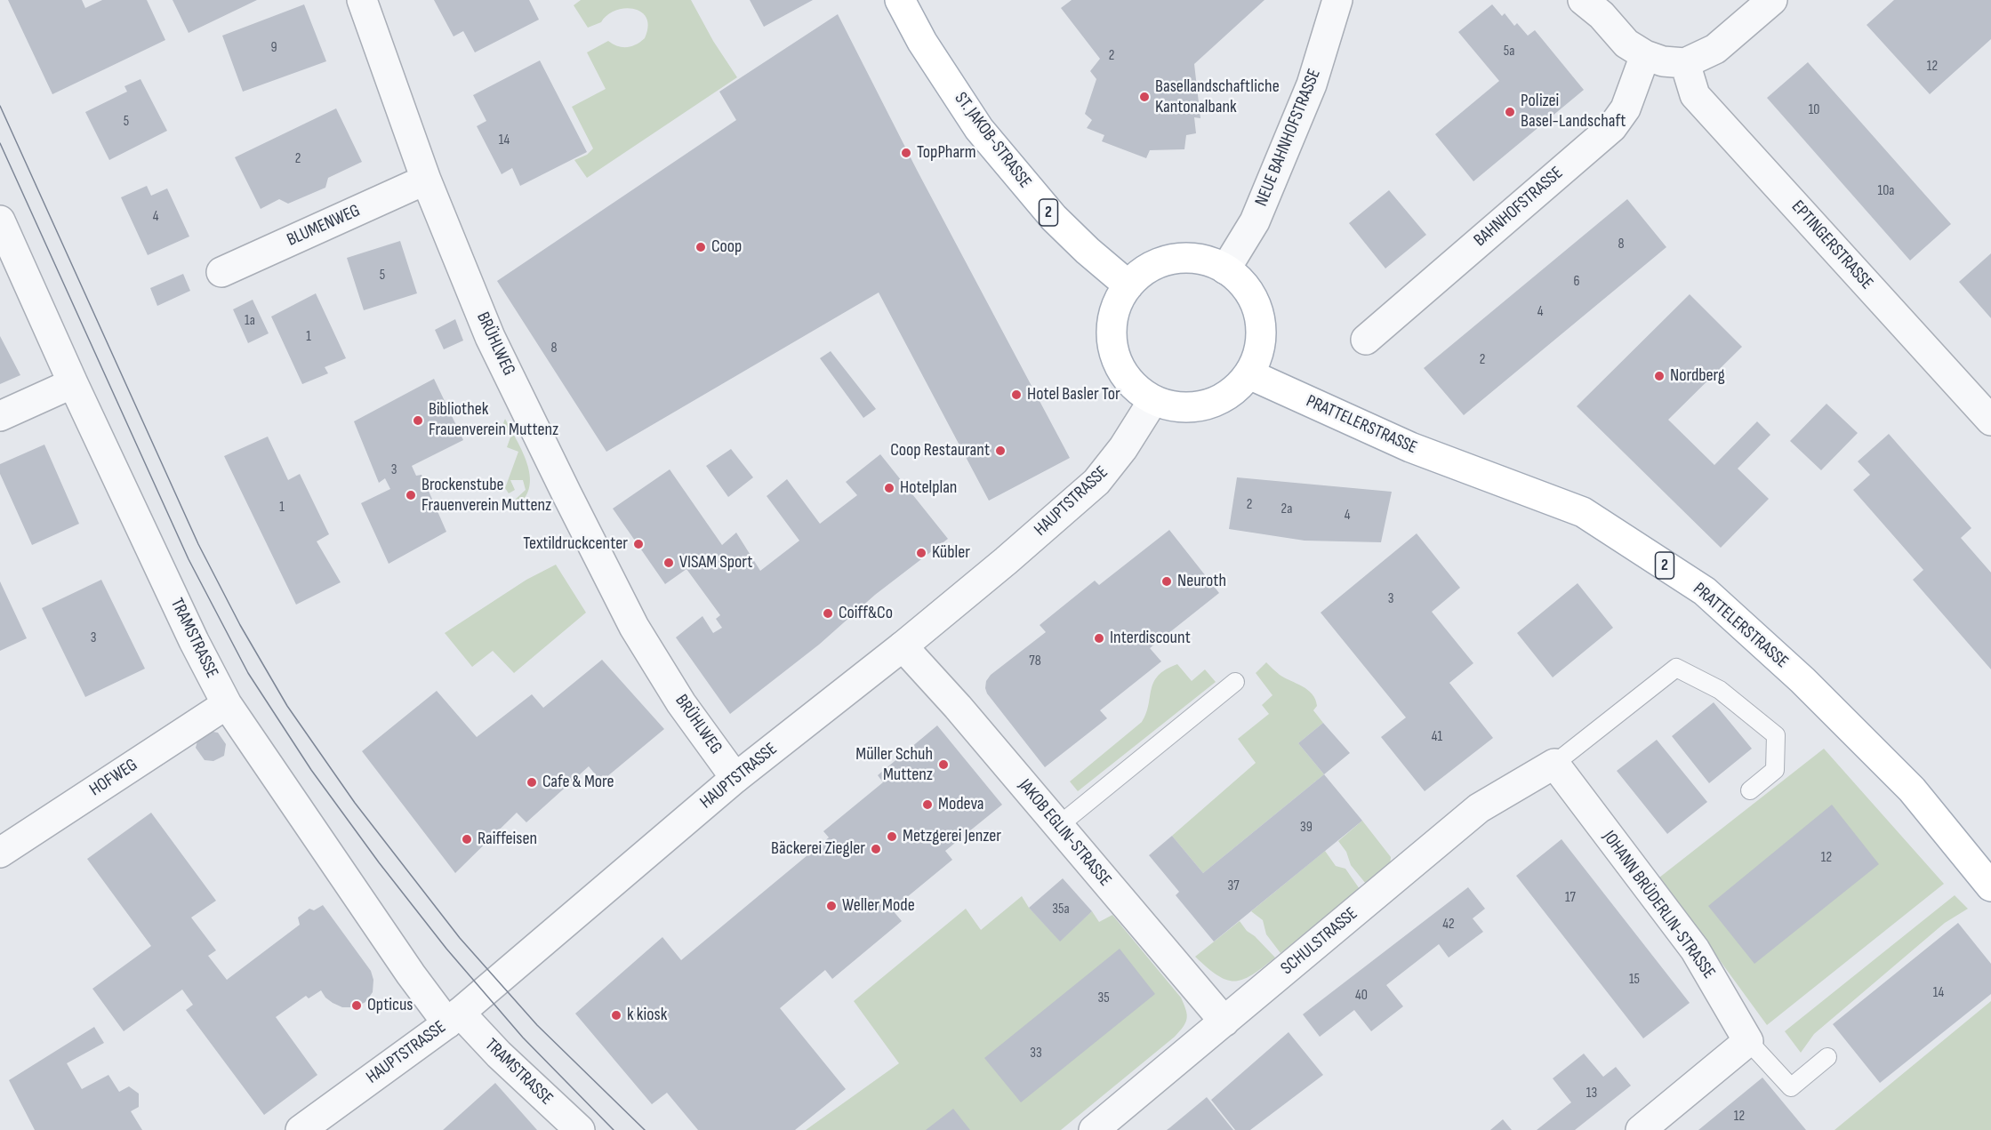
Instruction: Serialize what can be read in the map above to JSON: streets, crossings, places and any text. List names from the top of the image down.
{
  "streets": {
    "main road": ["ST. JAKOB-STRASSE", "2", "PRATTELERSTRASSE"],
    "street": [
      "NEUE BAHNHOFSTRASSE",
      "BAHNHOFSTRASSE",
      "BLUMENWEG",
      "EPTINGERSTRASSE",
      "BRÜHLWEG",
      "HAUPTSTRASSE",
      "TRAMSTRASSE",
      "HOFWEG",
      "JAKOB EGLIN-STRASSE",
      "JOHANN BRÜDERLIN-STRASSE",
      "SCHULSTRASSE"
    ]
  },
  "crossings": [
    ["NEUE BAHNHOFSTRASSE", "ST. JAKOB-STRASSE"],
    ["NEUE BAHNHOFSTRASSE", "PRATTELERSTRASSE"],
    ["NEUE BAHNHOFSTRASSE", "HAUPTSTRASSE"],
    ["ST. JAKOB-STRASSE", "PRATTELERSTRASSE"],
    ["ST. JAKOB-STRASSE", "HAUPTSTRASSE"],
    ["BLUMENWEG", "BRÜHLWEG"],
    ["BRÜHLWEG", "HAUPTSTRASSE"],
    ["PRATTELERSTRASSE", "HAUPTSTRASSE"],
    ["HAUPTSTRASSE", "TRAMSTRASSE"],
    ["HAUPTSTRASSE", "JAKOB EGLIN-STRASSE"],
    ["TRAMSTRASSE", "HOFWEG"],
    ["JAKOB EGLIN-STRASSE", "SCHULSTRASSE"],
    ["JOHANN BRÜDERLIN-STRASSE", "SCHULSTRASSE"]
  ],
  "places": [
    "Basellandschaftliche Kantonalbank",
    "Polizei Basel-Landschaft",
    "TopPharm",
    "Coop",
    "Nordberg",
    "Hotel Basler Tor",
    "Bibliothek Frauenverein Muttenz",
    "Coop Restaurant",
    "Hotelplan",
    "Brockenstube Frauenverein Muttenz",
    "Textildruckcenter",
    "Kübler",
    "VISAM Sport",
    "Neuroth",
    "Coiff&Co",
    "Interdiscount",
    "Müller Schuh Muttenz",
    "Cafe & More",
    "Modeva",
    "Metzgerei Jenzer",
    "Raiffeisen",
    "Bäckerei Ziegler",
    "Weller Mode",
    "Opticus",
    "k kiosk"
  ],
  "house_numbers": [
    "9",
    "5a",
    "2",
    "12",
    "10",
    "5",
    "14",
    "2",
    "10a",
    "4",
    "8",
    "5",
    "6",
    "4",
    "1a",
    "1",
    "8",
    "2",
    "3",
    "2",
    "1",
    "2a",
    "4",
    "3",
    "3",
    "78",
    "41",
    "39",
    "12",
    "37",
    "17",
    "35a",
    "42",
    "15",
    "14",
    "40",
    "35",
    "33",
    "13",
    "12"
  ]
}
